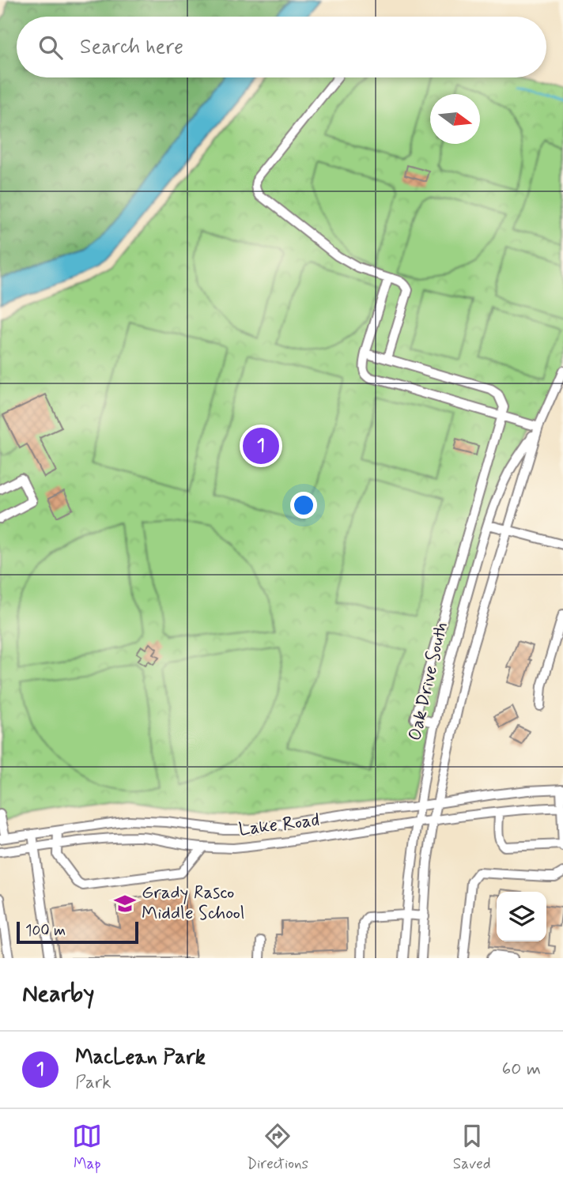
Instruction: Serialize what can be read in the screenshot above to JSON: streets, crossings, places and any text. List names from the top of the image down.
{
  "streets": {
    "street": ["Oak Drive South", "Lake Road"]
  },
  "crossings": [
    ["Oak Drive South", "Lake Road"]
  ],
  "places": {
    "school or university": ["Grady Rasco Middle School"]
  },
  "scale_bar": "100 m",
  "north": "right",
  "page": {
    "search": "Search here",
    "pins": "1",
    "scale": "100 m",
    "heading": "Nearby",
    "list": [
      {
        "mark": "1",
        "name": "MacLean Park",
        "note": "Park",
        "value": "60 m"
      }
    ],
    "nav": ["Map", "Directions", "Saved"]
  }
}
